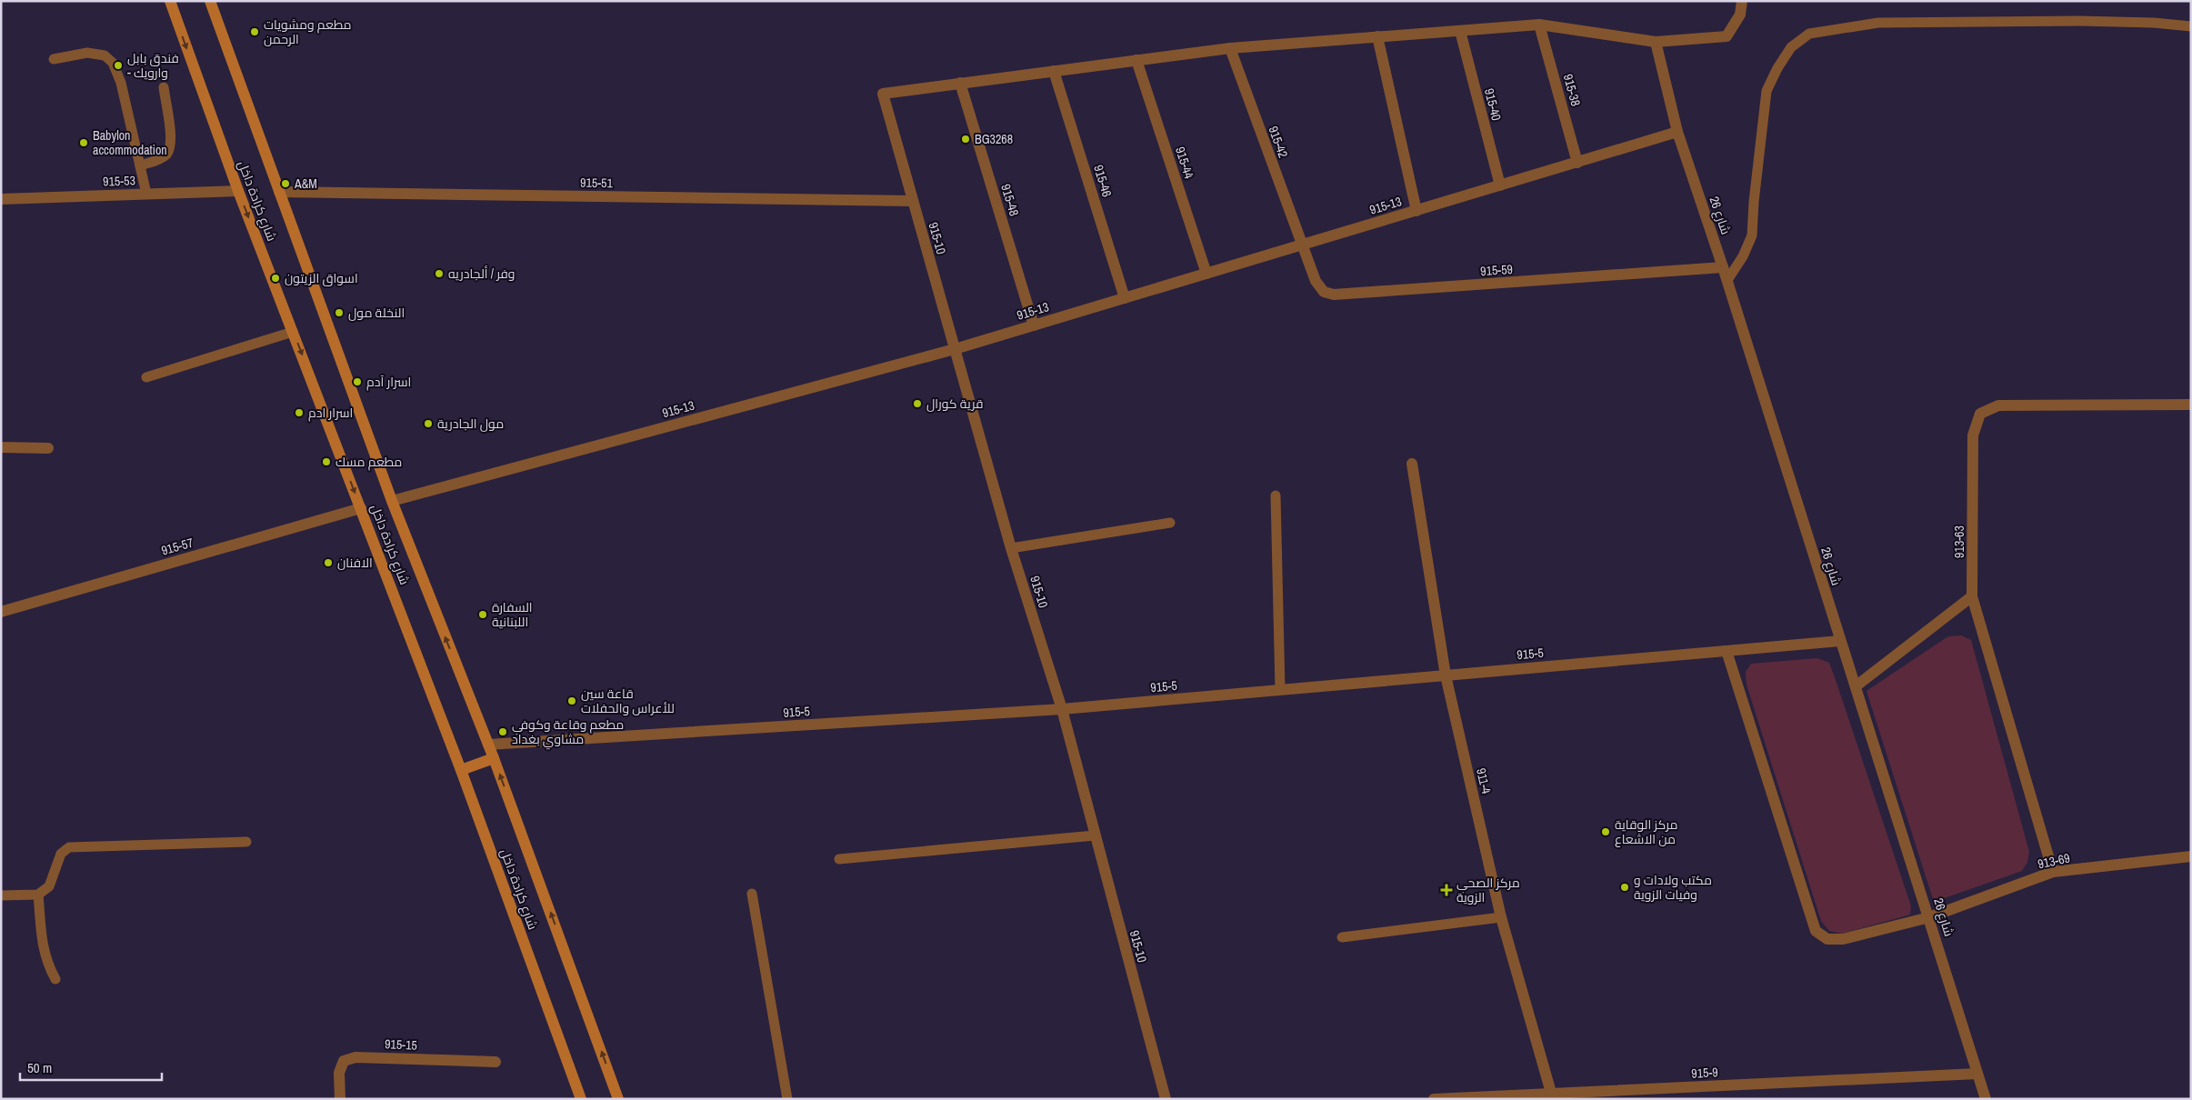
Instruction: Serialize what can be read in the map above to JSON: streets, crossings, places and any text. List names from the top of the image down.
{
  "streets": {
    "main road": ["شارع كرادة داخل"],
    "street": [
      "915-38",
      "915-40",
      "915-42",
      "915-44",
      "915-53",
      "915-46",
      "915-51",
      "915-48",
      "915-13",
      "شارع 26",
      "915-10",
      "915-59",
      "913-63",
      "915-57",
      "915-5",
      "911-4",
      "913-69",
      "915-15",
      "915-9"
    ]
  },
  "crossings": [
    ["915-38", "915-13"],
    ["915-40", "915-13"],
    ["915-42", "915-13"],
    ["915-42", "915-59"],
    ["915-44", "915-13"],
    ["915-53", "شارع كرادة داخل"],
    ["915-46", "915-13"],
    ["915-51", "شارع كرادة داخل"],
    ["915-51", "915-10"],
    ["915-48", "915-13"],
    ["915-48", "915-10"],
    ["شارع كرادة داخل", "915-13"],
    ["شارع كرادة داخل", "915-57"],
    ["شارع كرادة داخل", "915-5"],
    ["915-13", "شارع 26"],
    ["915-13", "915-10"],
    ["915-13", "915-59"],
    ["شارع 26", "915-59"],
    ["شارع 26", "915-5"],
    ["شارع 26", "913-69"],
    ["شارع 26", "915-9"],
    ["915-10", "915-5"],
    ["913-63", "913-69"],
    ["915-5", "911-4"],
    ["915-5", "913-69"],
    ["911-4", "915-9"]
  ],
  "places": {
    "other": [
      "مطعم ومشويات الرحمن",
      "فندق بابل - وارويك",
      "BG3268",
      "Babylon accommodation",
      "A&M",
      "وفر / ألجادريه",
      "اسواق الزيتون",
      "النخلة مول",
      "اسرار آدم",
      "قرية كورال",
      "اسرار ادم",
      "مول الجادرية",
      "مطعم مسك",
      "الافنان",
      "السفارة اللبنانية",
      "قاعة سين للأعراس والحفلات",
      "مطعم وقاعة وكوفي مشاوي بغداد",
      "مركز الوقاية من الاشعاع",
      "مكتب ولادات و وفيات الزوية"
    ],
    "health": ["مركز الصحي الزوية"]
  },
  "scale_bar": "50 m"
}
